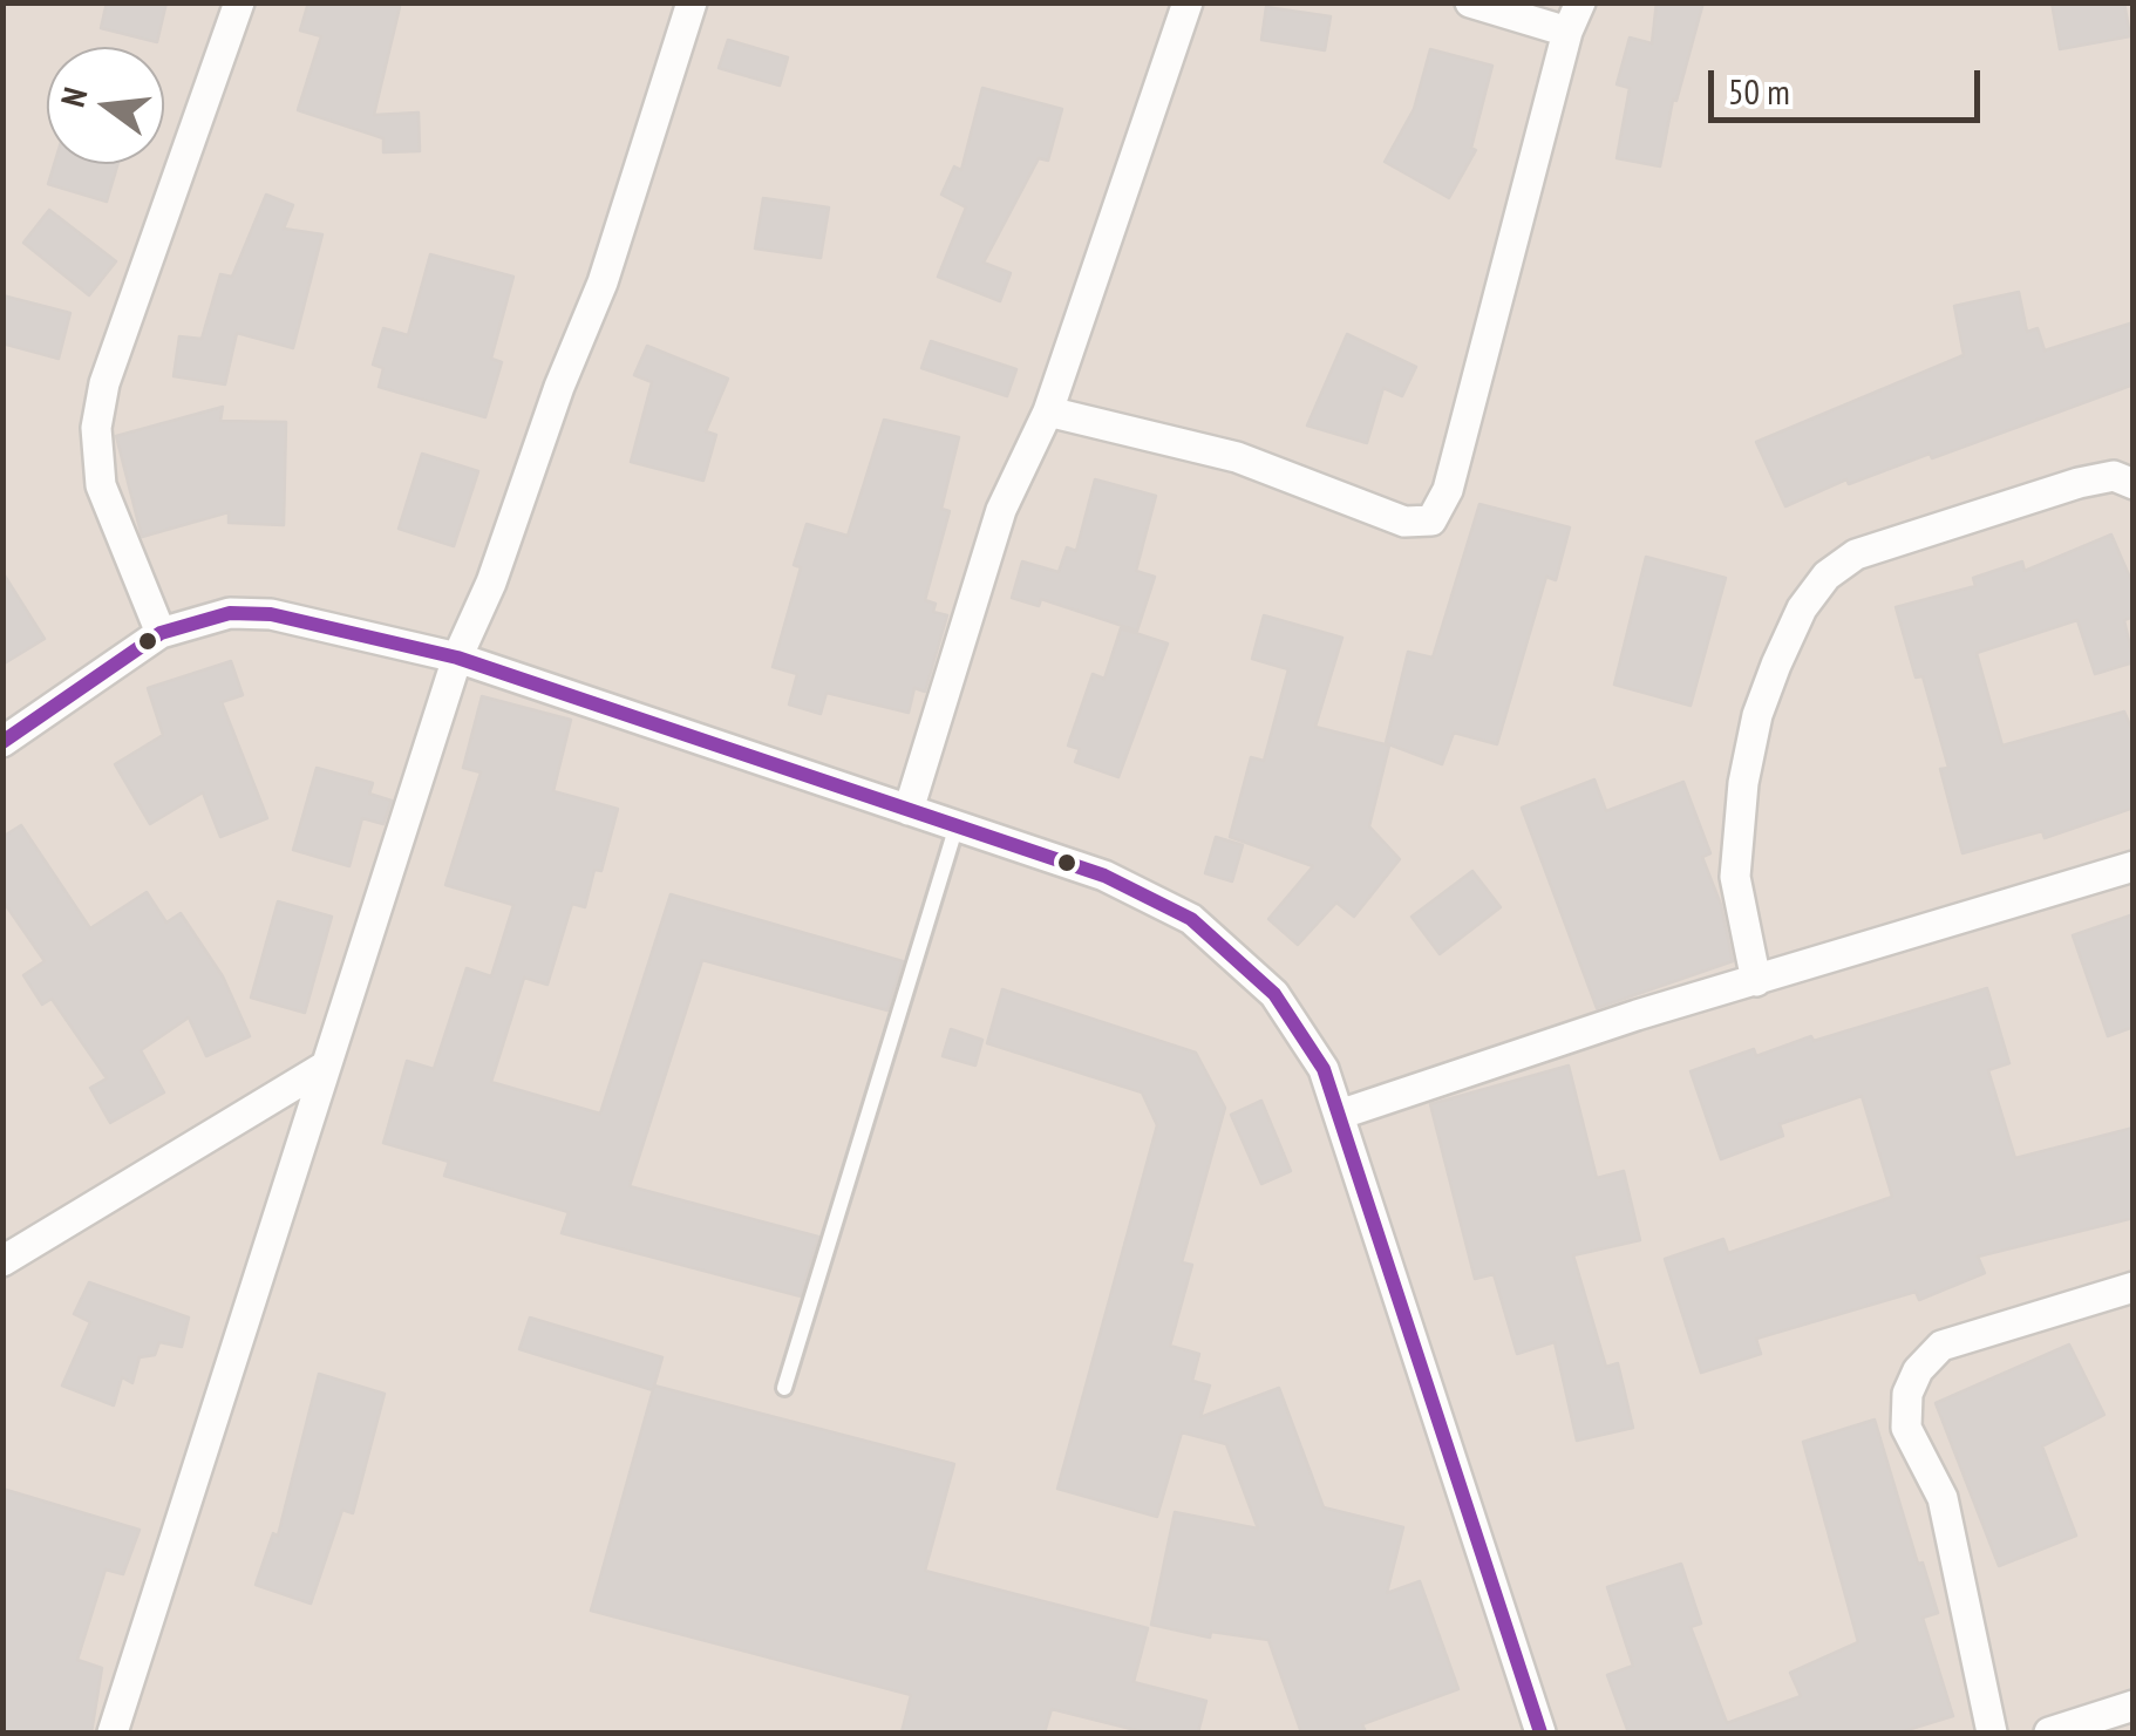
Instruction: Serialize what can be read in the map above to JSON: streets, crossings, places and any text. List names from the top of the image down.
{
  "scale_bar": "50 m",
  "north": "left"
}
